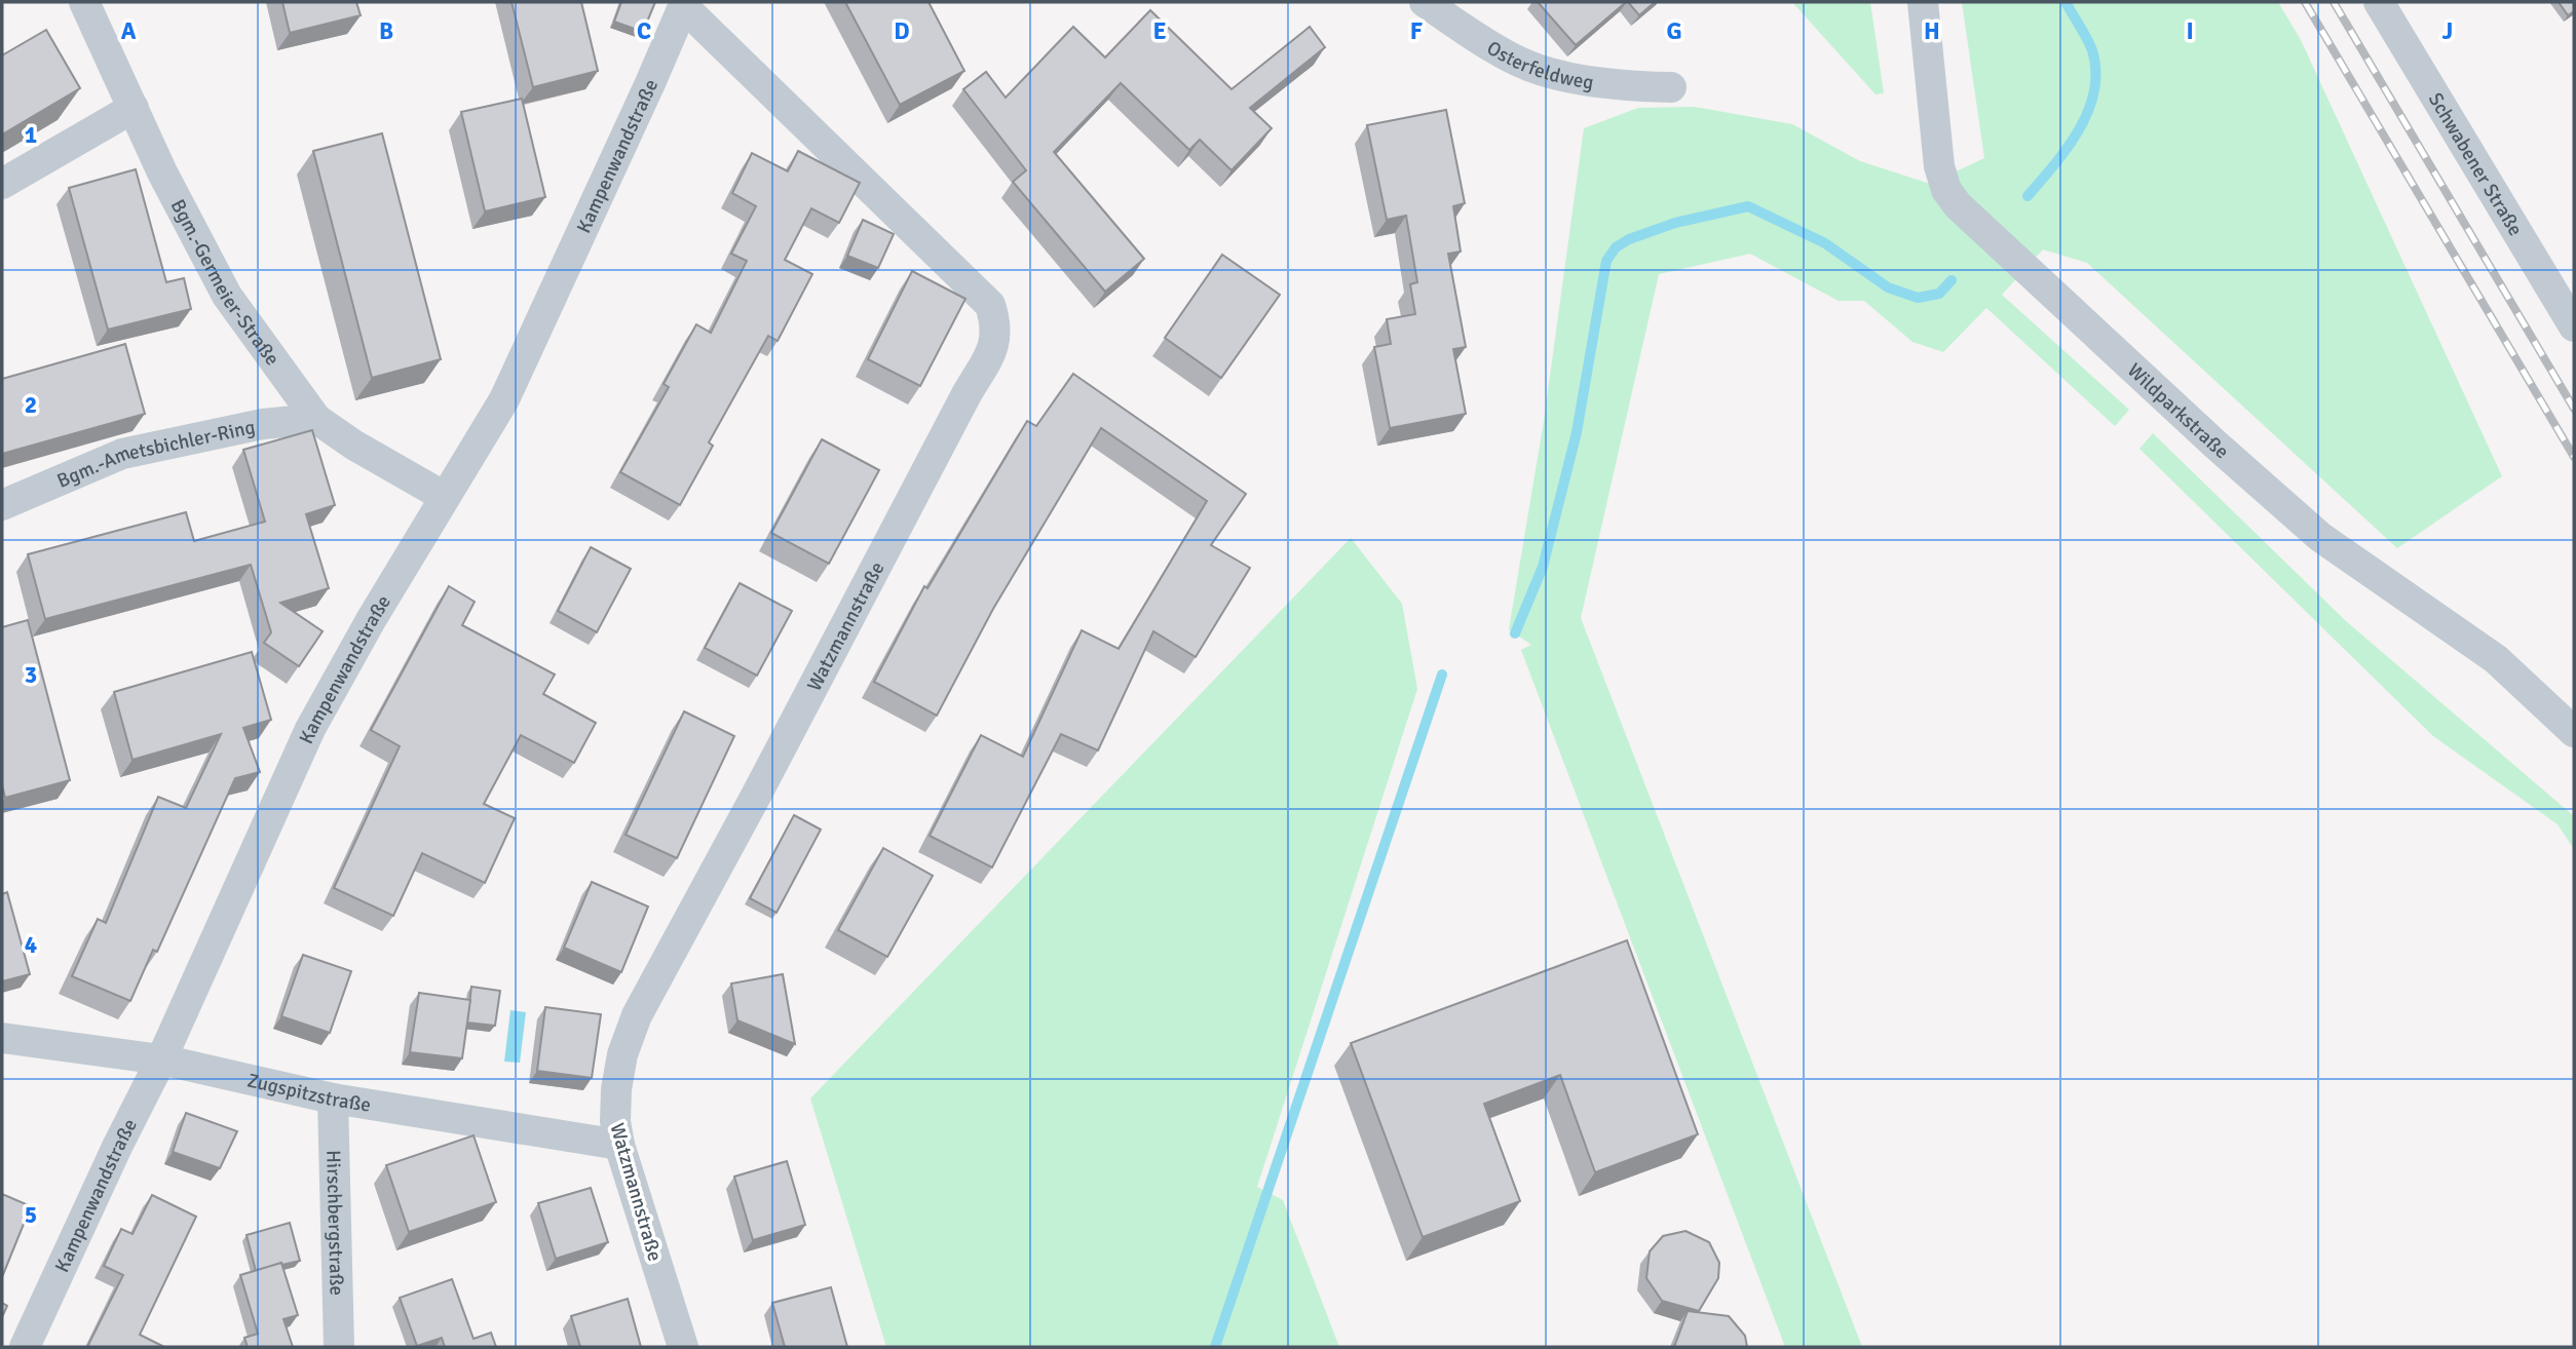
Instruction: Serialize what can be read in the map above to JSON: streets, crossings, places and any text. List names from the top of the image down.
{
  "streets": {
    "street": [
      "Osterfeldweg",
      "Kampenwandstraße",
      "Schwabener Straße",
      "Bgm.-Germeier-Straße",
      "Wildparkstraße",
      "Bgm.-Ametsbichler-Ring",
      "Watzmannstraße",
      "Zugspitzstraße",
      "Hirschbergstraße"
    ]
  },
  "crossings": [
    ["Kampenwandstraße", "Bgm.-Germeier-Straße"],
    ["Kampenwandstraße", "Watzmannstraße"],
    ["Kampenwandstraße", "Zugspitzstraße"],
    ["Bgm.-Germeier-Straße", "Bgm.-Ametsbichler-Ring"],
    ["Watzmannstraße", "Zugspitzstraße"],
    ["Zugspitzstraße", "Hirschbergstraße"]
  ],
  "grid": {
    "columns": [
      "A",
      "B",
      "C",
      "D",
      "E",
      "F",
      "G",
      "H",
      "I",
      "J"
    ],
    "rows": [
      "1",
      "2",
      "3",
      "4",
      "5"
    ]
  }
}
